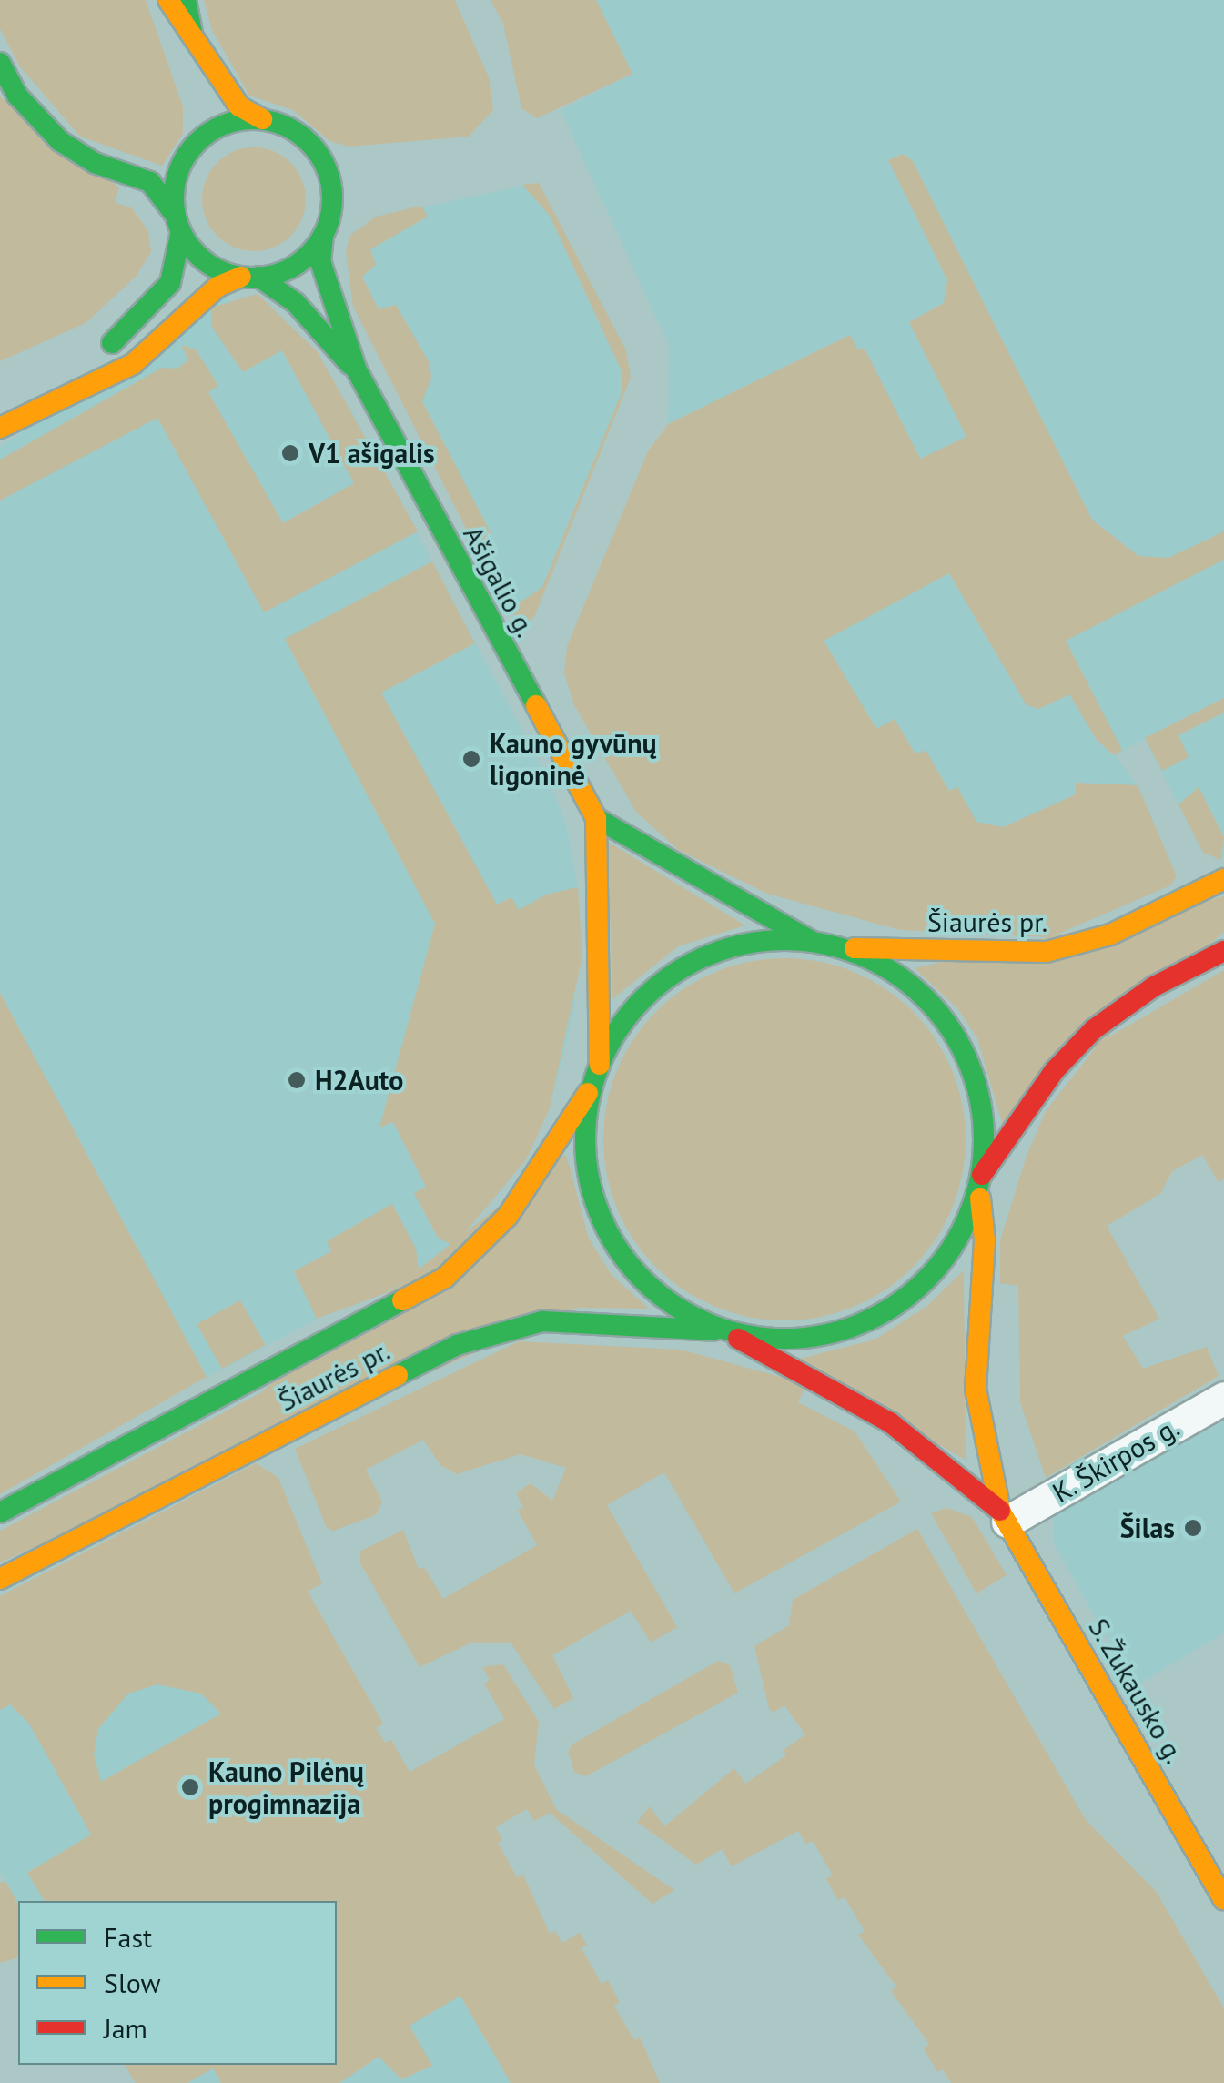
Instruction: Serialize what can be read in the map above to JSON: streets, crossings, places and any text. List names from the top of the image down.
{
  "streets": {
    "main road": ["Ašigalio g.", "Šiaurės pr.", "S. Žukausko g."],
    "street": ["K. Škirpos g."]
  },
  "crossings": [
    ["Šiaurės pr.", "S. Žukausko g."],
    ["K. Škirpos g.", "S. Žukausko g."]
  ],
  "places": [
    "V1 ašigalis",
    "Kauno gyvūnų ligoninė",
    "H2Auto",
    "Šilas",
    "Kauno Pilėnų progimnazija"
  ],
  "legend": ["Fast", "Slow", "Jam"]
}
